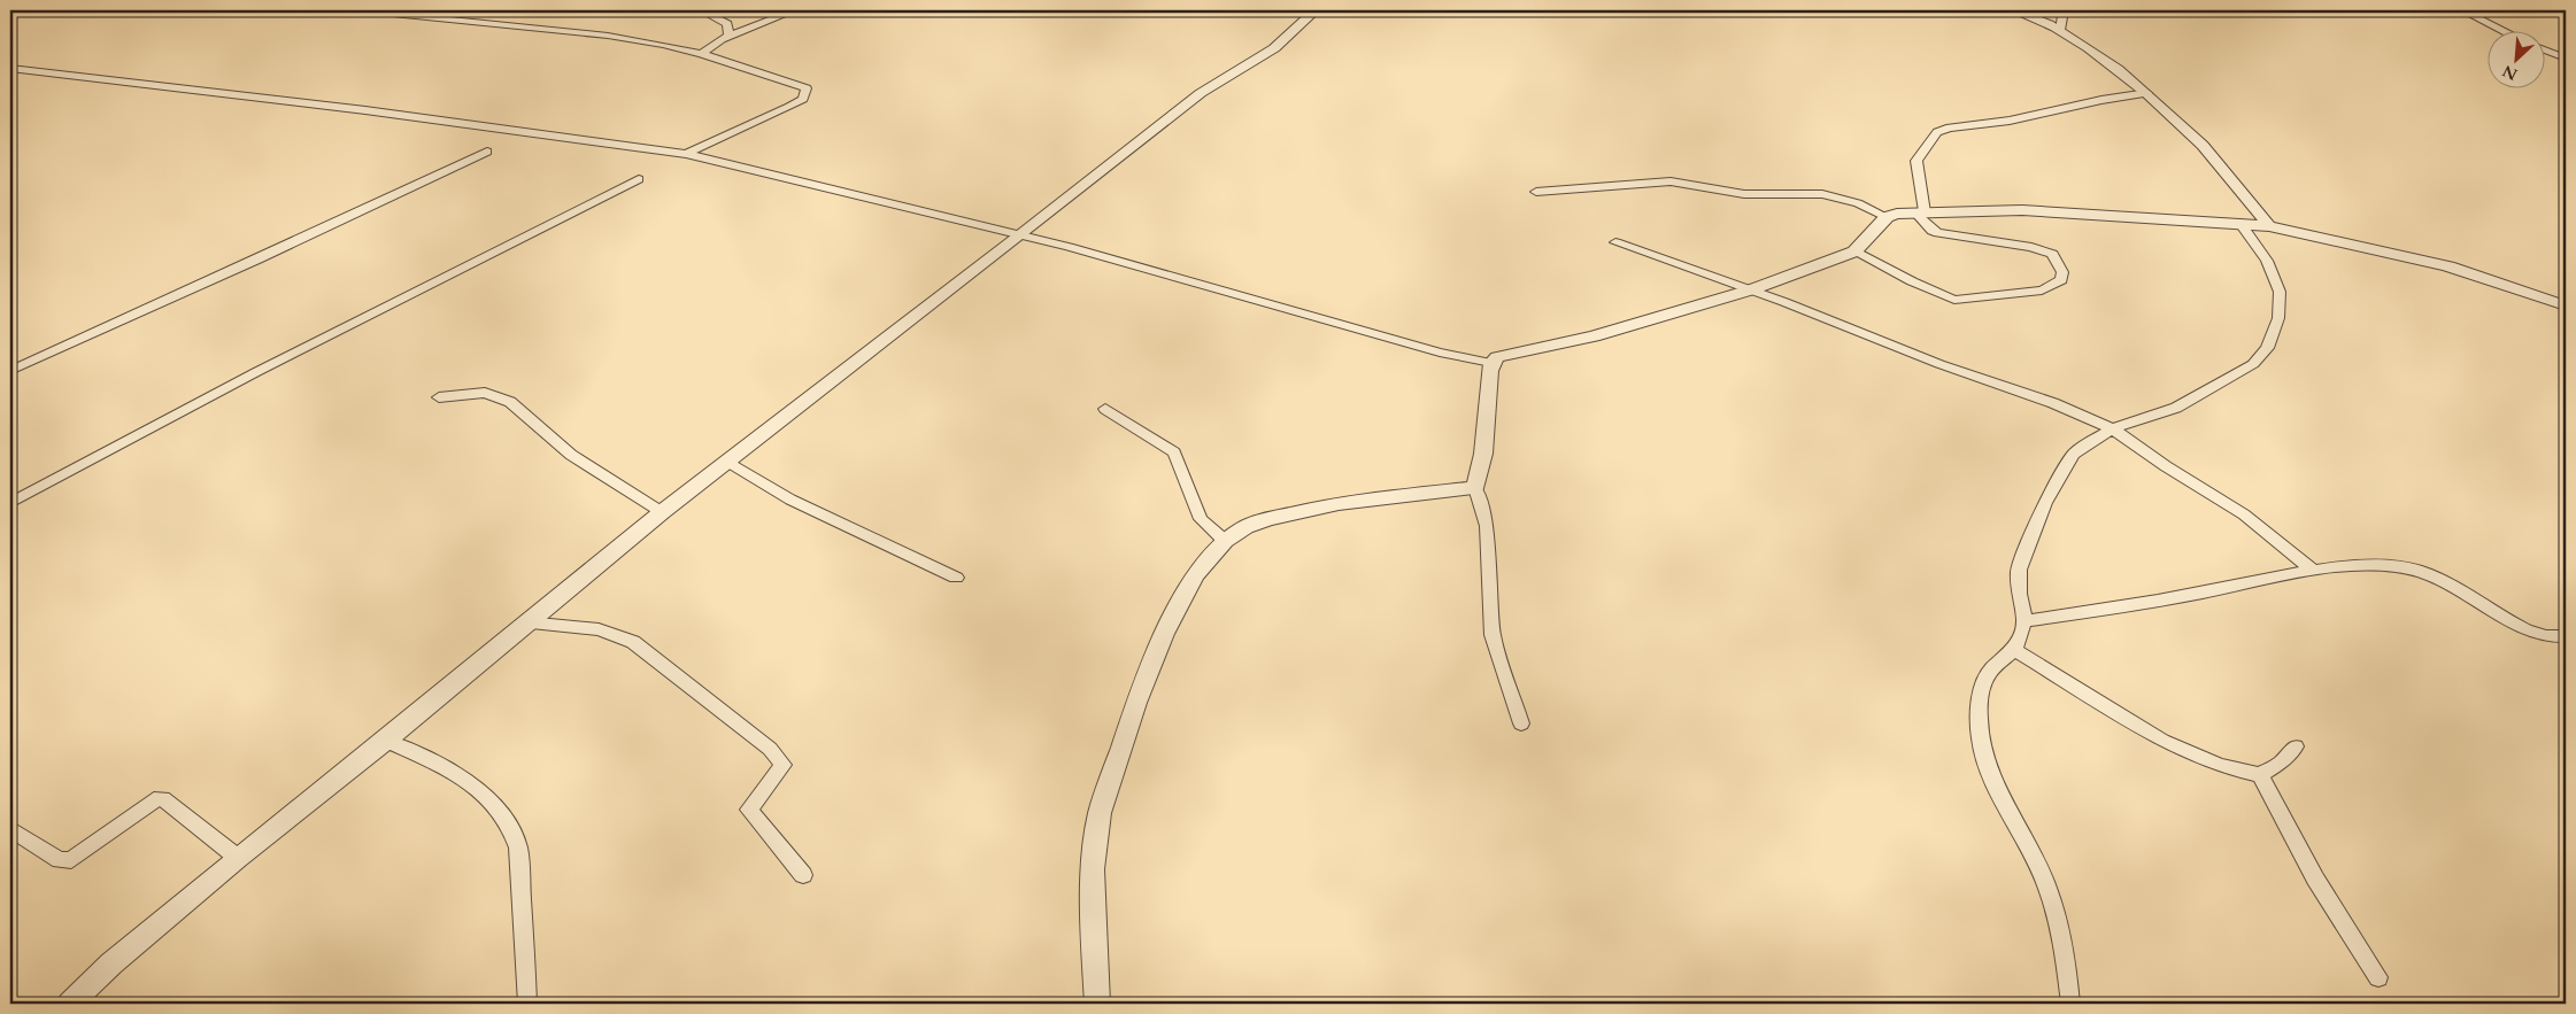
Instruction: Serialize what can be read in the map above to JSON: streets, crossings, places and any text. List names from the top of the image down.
{
  "north": "bottom left"
}
